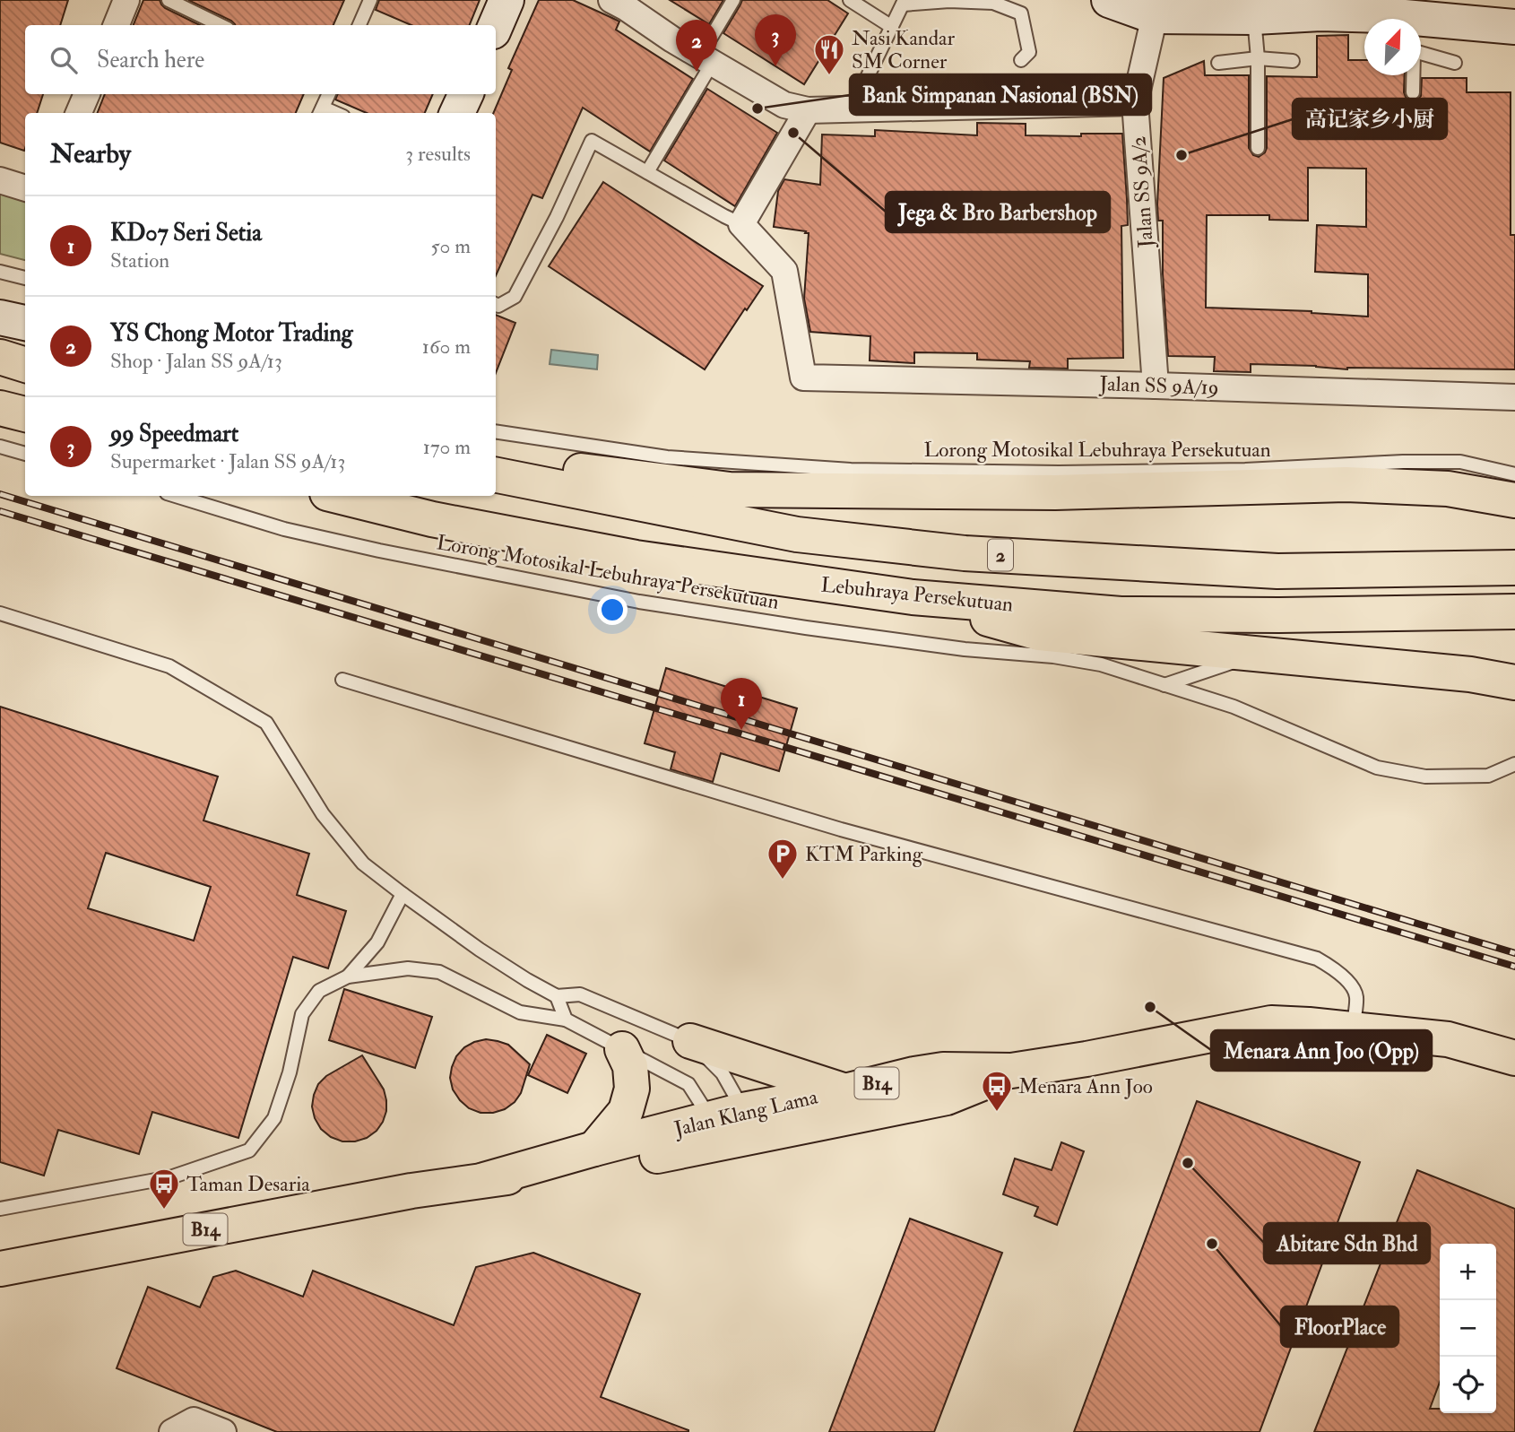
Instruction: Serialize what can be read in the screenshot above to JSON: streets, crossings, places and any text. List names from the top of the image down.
{
  "streets": {
    "main road": [
      "2",
      "Lebuhraya Persekutuan",
      "B14",
      "Jalan Klang Lama"
    ],
    "street": ["Jalan SS 9A/2", "Jalan SS 9A/19"],
    "lane": ["Lorong Motosikal Lebuhraya Persekutuan"]
  },
  "crossings": [
    ["Jalan SS 9A/2", "Jalan SS 9A/19"]
  ],
  "places": {
    "restaurant": ["Nasi Kandar SM Corner"],
    "other": [
      "Bank Simpanan Nasional (BSN)",
      "Jega & Bro Barbershop",
      "高记家乡小厨",
      "Menara Ann Joo (Opp)",
      "Abitare Sdn Bhd",
      "FloorPlace"
    ],
    "parking": ["KTM Parking"],
    "bus stop": ["Menara Ann Joo", "Taman Desaria"]
  },
  "north": "top right",
  "page": {
    "pins": ["3", "2", "1"],
    "search": "Search here",
    "heading": ["Nearby", "3 results"],
    "list": [
      {
        "mark": "1",
        "name": "KD07 Seri Setia",
        "note": "Station",
        "value": "50 m"
      },
      {
        "mark": "2",
        "name": "YS Chong Motor Trading",
        "note": "Shop · Jalan SS 9A/13",
        "value": "160 m"
      },
      {
        "mark": "3",
        "name": "99 Speedmart",
        "note": "Supermarket · Jalan SS 9A/13",
        "value": "170 m"
      }
    ],
    "map_buttons": ["+", "−"]
  }
}
